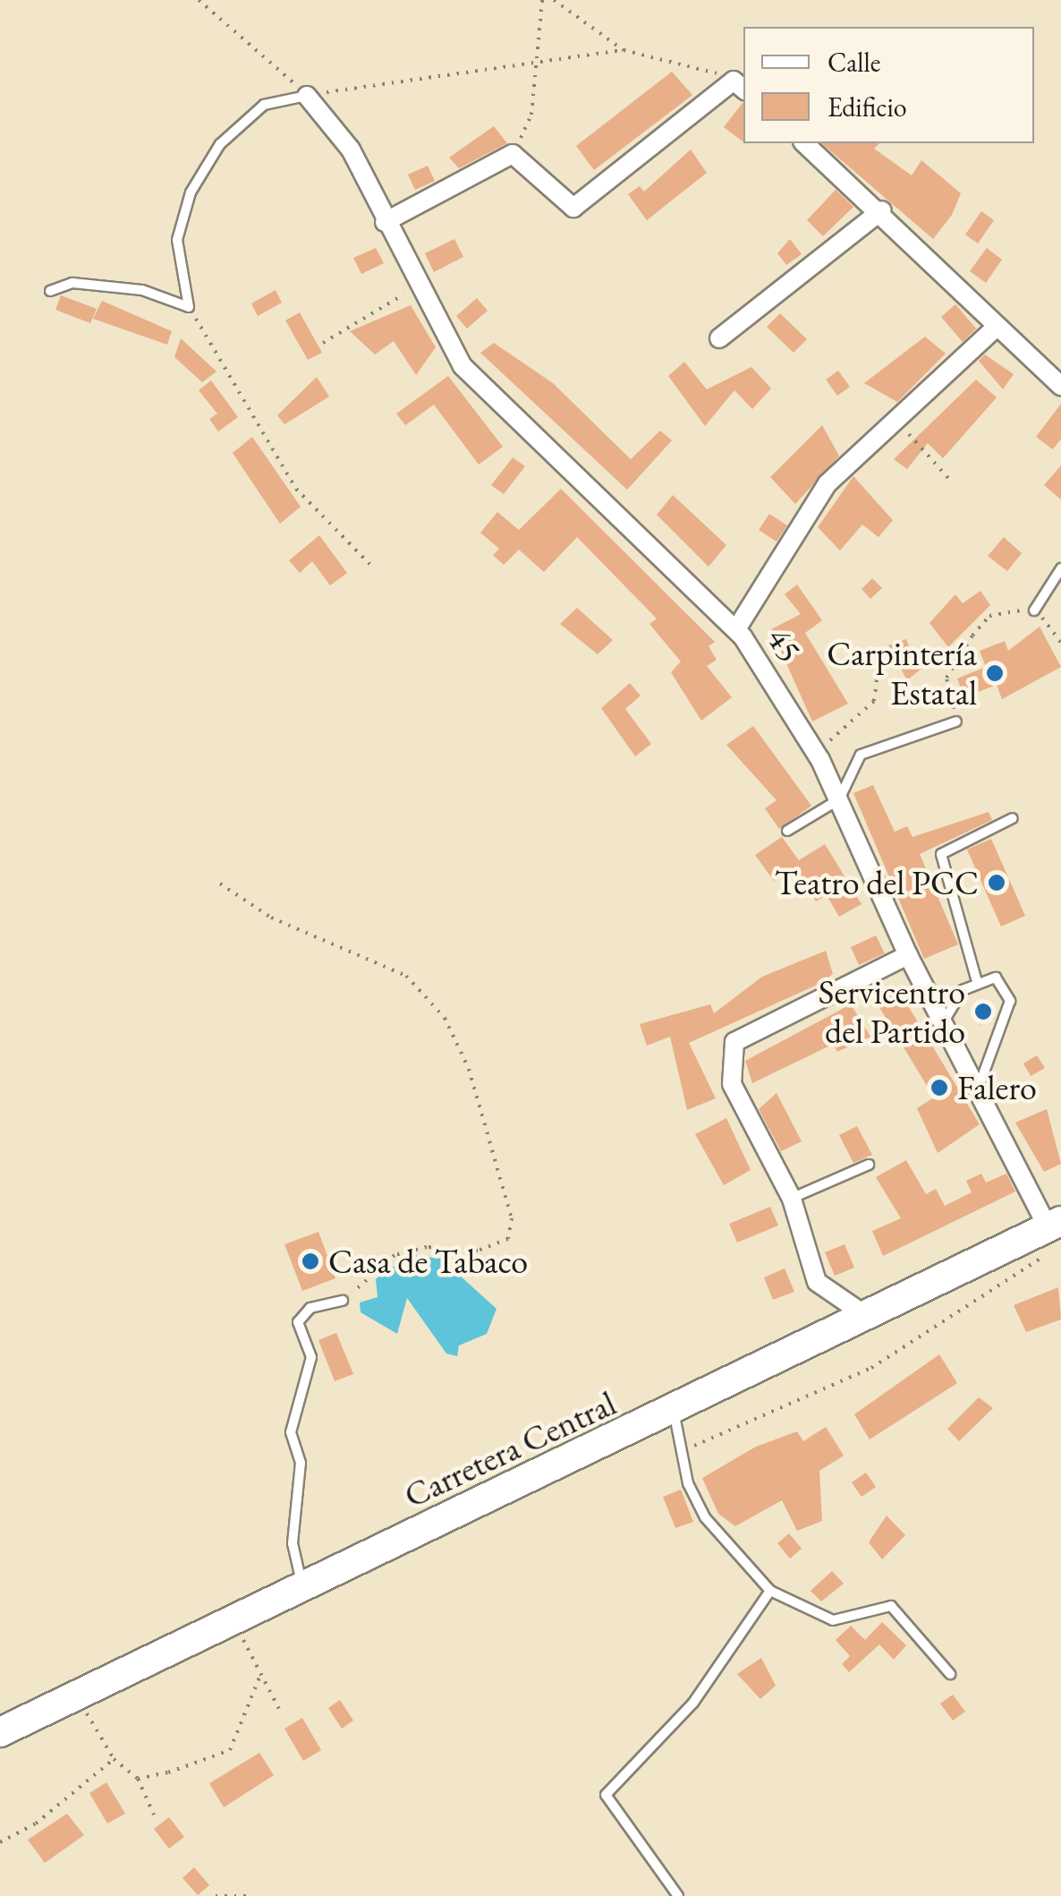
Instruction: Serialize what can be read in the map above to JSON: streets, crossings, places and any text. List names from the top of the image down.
{
  "streets": {
    "main road": ["Carretera Central"],
    "street": ["45"]
  },
  "crossings": [
    ["45", "Carretera Central"]
  ],
  "places": [
    "Carpintería Estatal",
    "Teatro del PCC",
    "Servicentro del Partido",
    "Falero",
    "Casa de Tabaco"
  ],
  "legend": ["Calle", "Edificio"]
}
